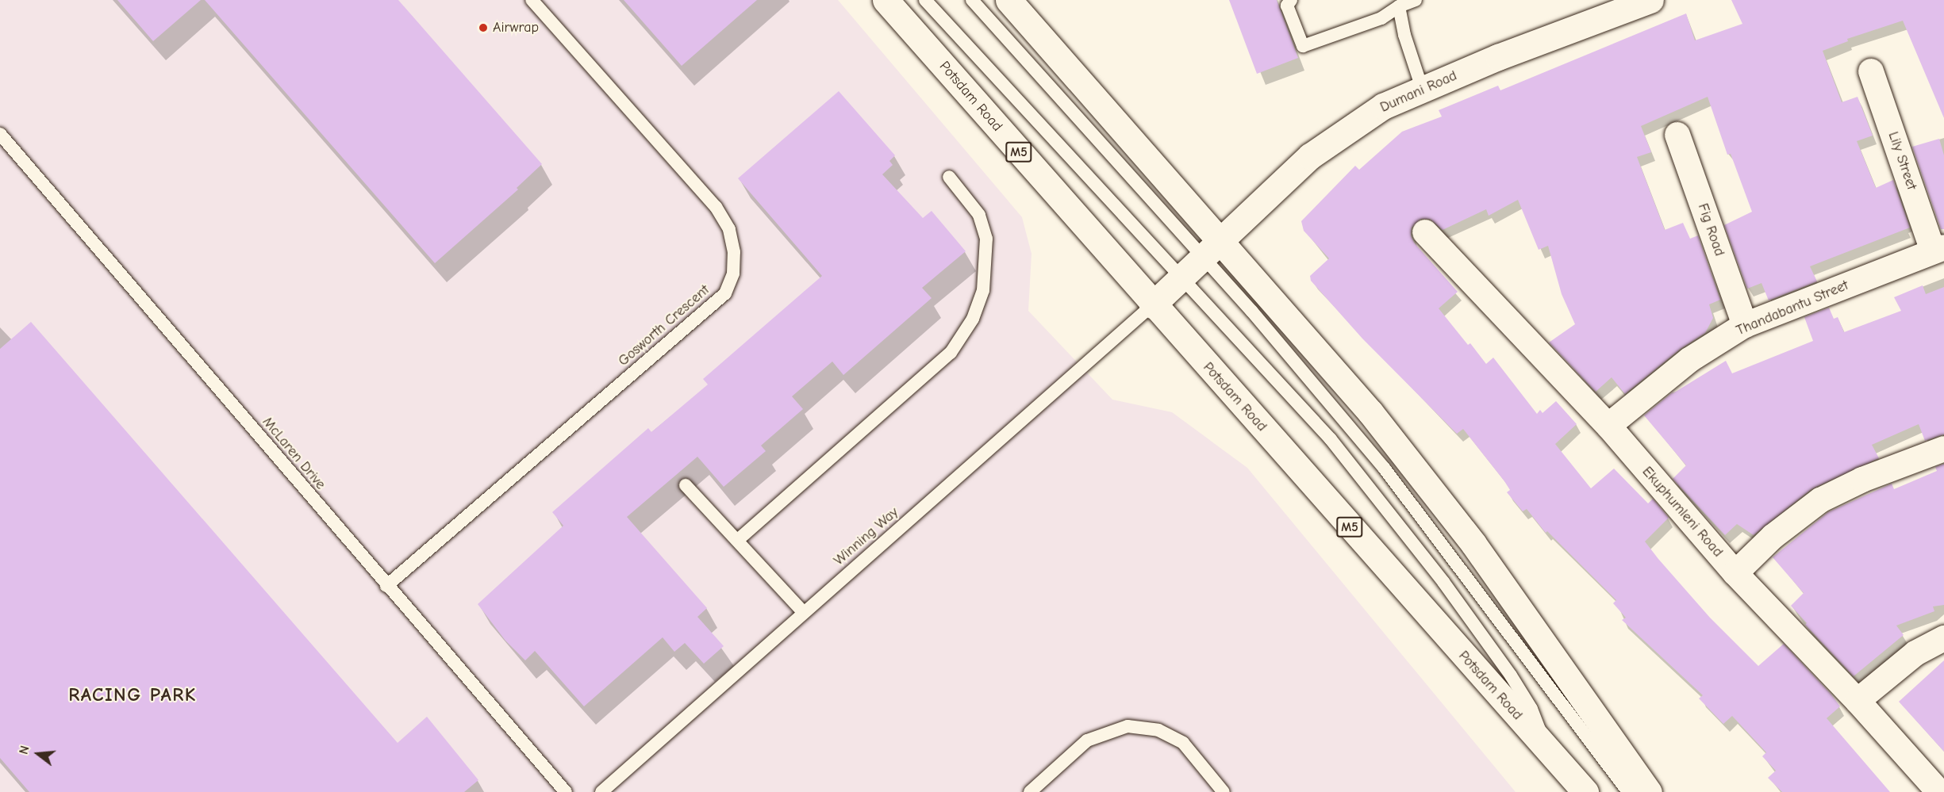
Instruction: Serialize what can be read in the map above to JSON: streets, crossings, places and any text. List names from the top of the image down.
{
  "streets": {
    "main road": ["Dumani Road", "Potsdam Road", "M5"],
    "street": [
      "Lily Street",
      "Fig Road",
      "Thandabantu Street",
      "Ekuphumleni Road"
    ],
    "lane": ["Gosworth Crescent", "McLaren Drive", "Winning Way"]
  },
  "crossings": [
    ["Dumani Road", "Potsdam Road"],
    ["Dumani Road", "Winning Way"],
    ["Potsdam Road", "Winning Way"],
    ["Lily Street", "Thandabantu Street"],
    ["Fig Road", "Thandabantu Street"],
    ["Thandabantu Street", "Ekuphumleni Road"],
    ["Gosworth Crescent", "McLaren Drive"]
  ],
  "districts": ["RACING PARK"],
  "places": ["Airwrap"],
  "north": "left"
}
